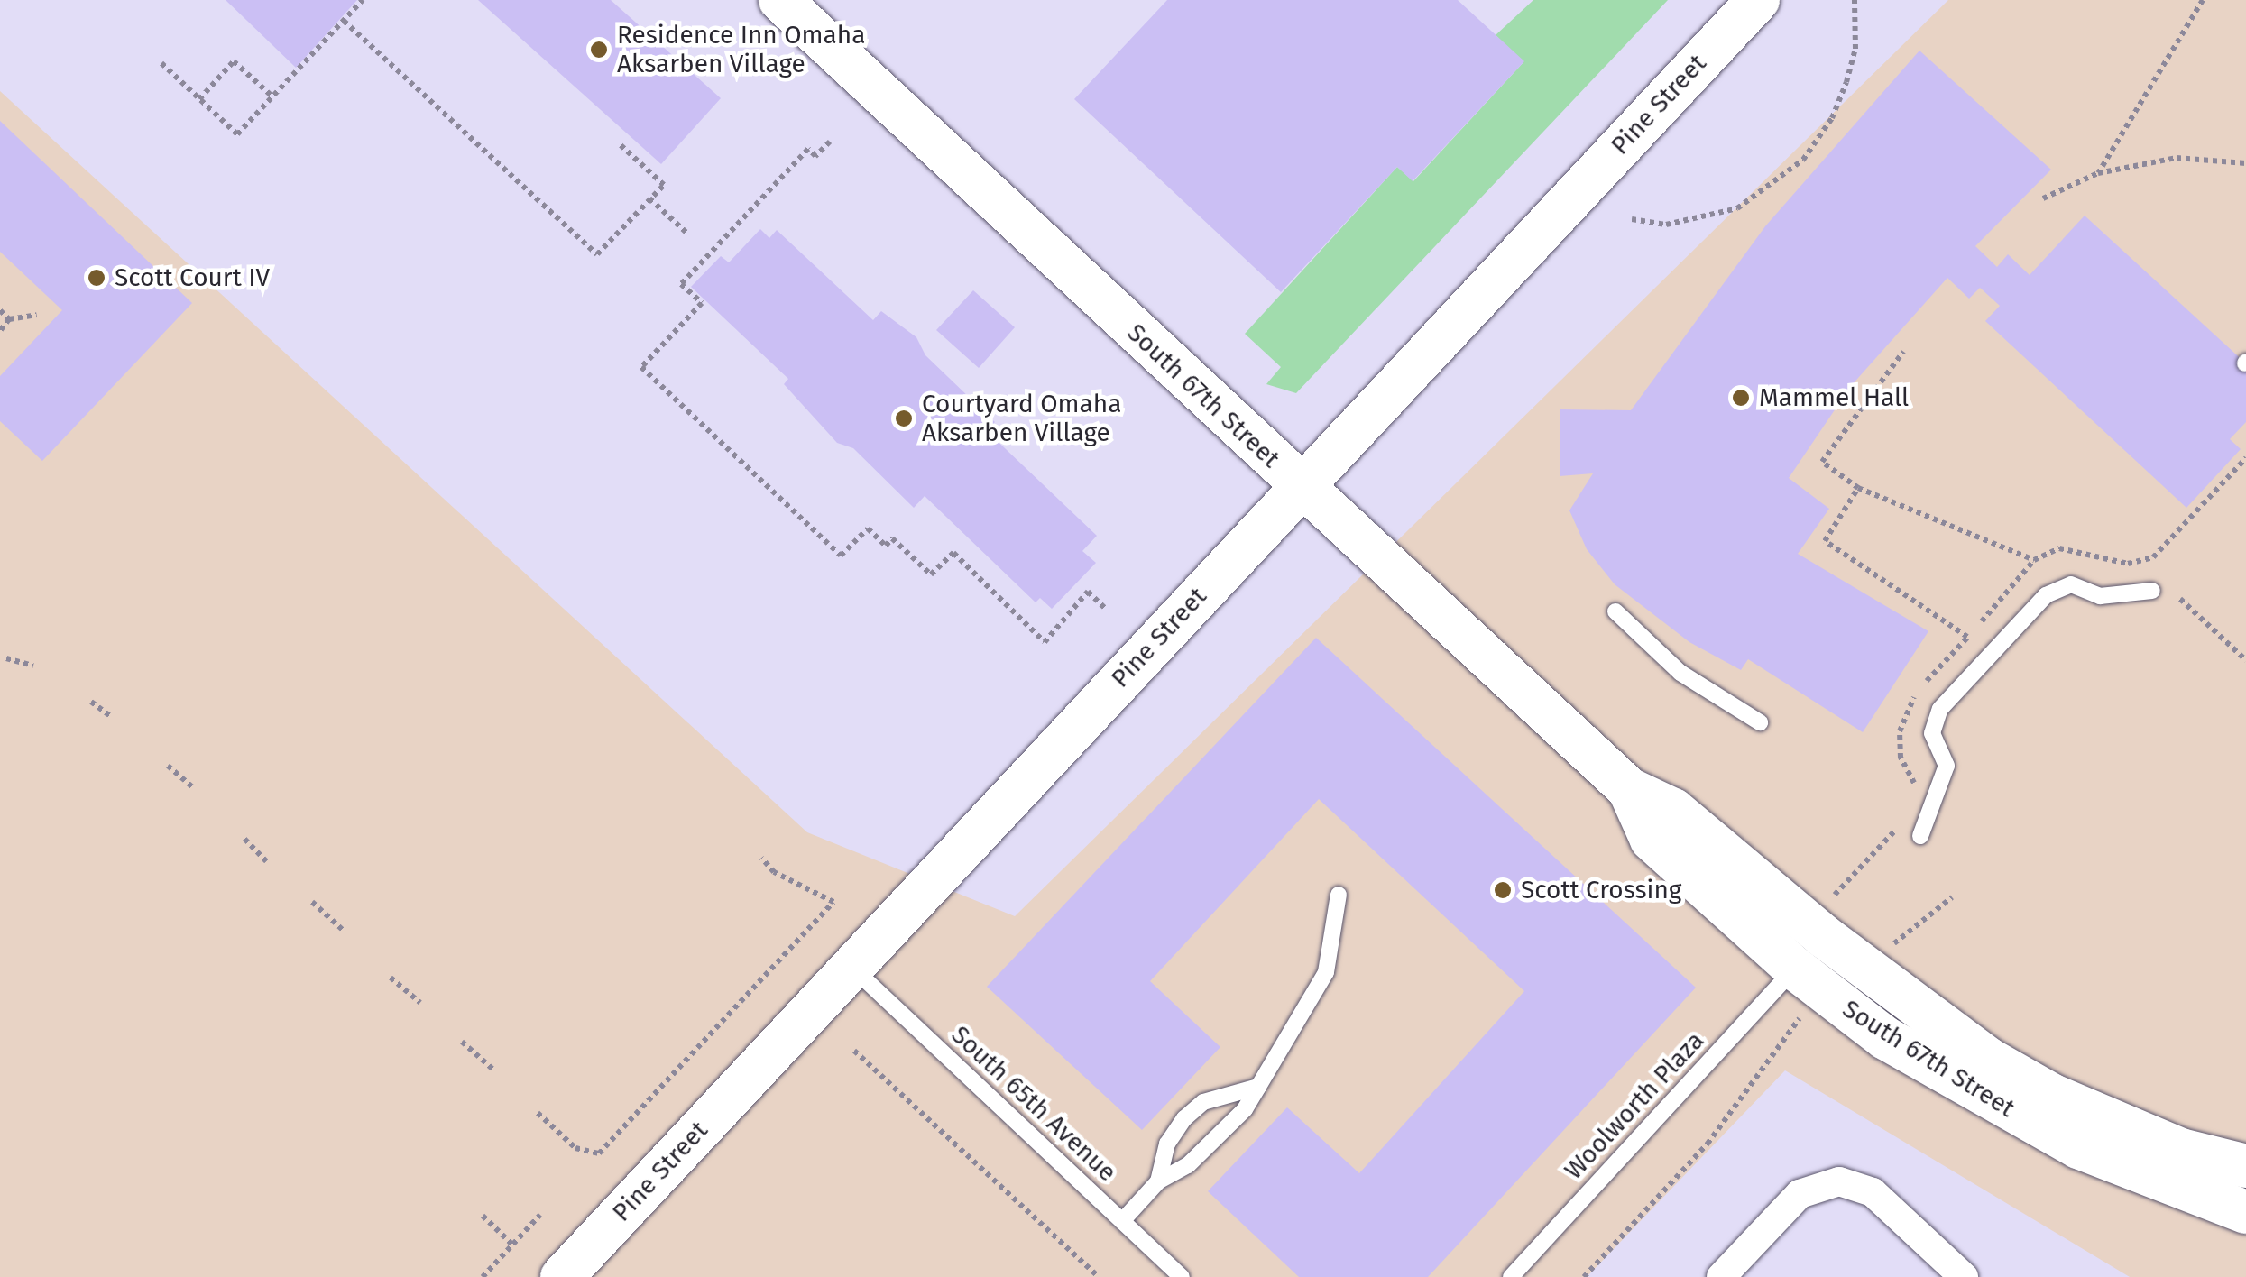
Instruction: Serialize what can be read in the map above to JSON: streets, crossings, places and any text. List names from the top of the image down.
{
  "streets": {
    "main road": ["Pine Street", "South 67th Street"],
    "lane": ["South 65th Avenue", "Woolworth Plaza"]
  },
  "crossings": [
    ["Pine Street", "South 67th Street"],
    ["Pine Street", "South 65th Avenue"],
    ["South 67th Street", "Woolworth Plaza"]
  ],
  "places": [
    "Residence Inn Omaha Aksarben Village",
    "Scott Court IV",
    "Mammel Hall",
    "Courtyard Omaha Aksarben Village",
    "Scott Crossing"
  ]
}
